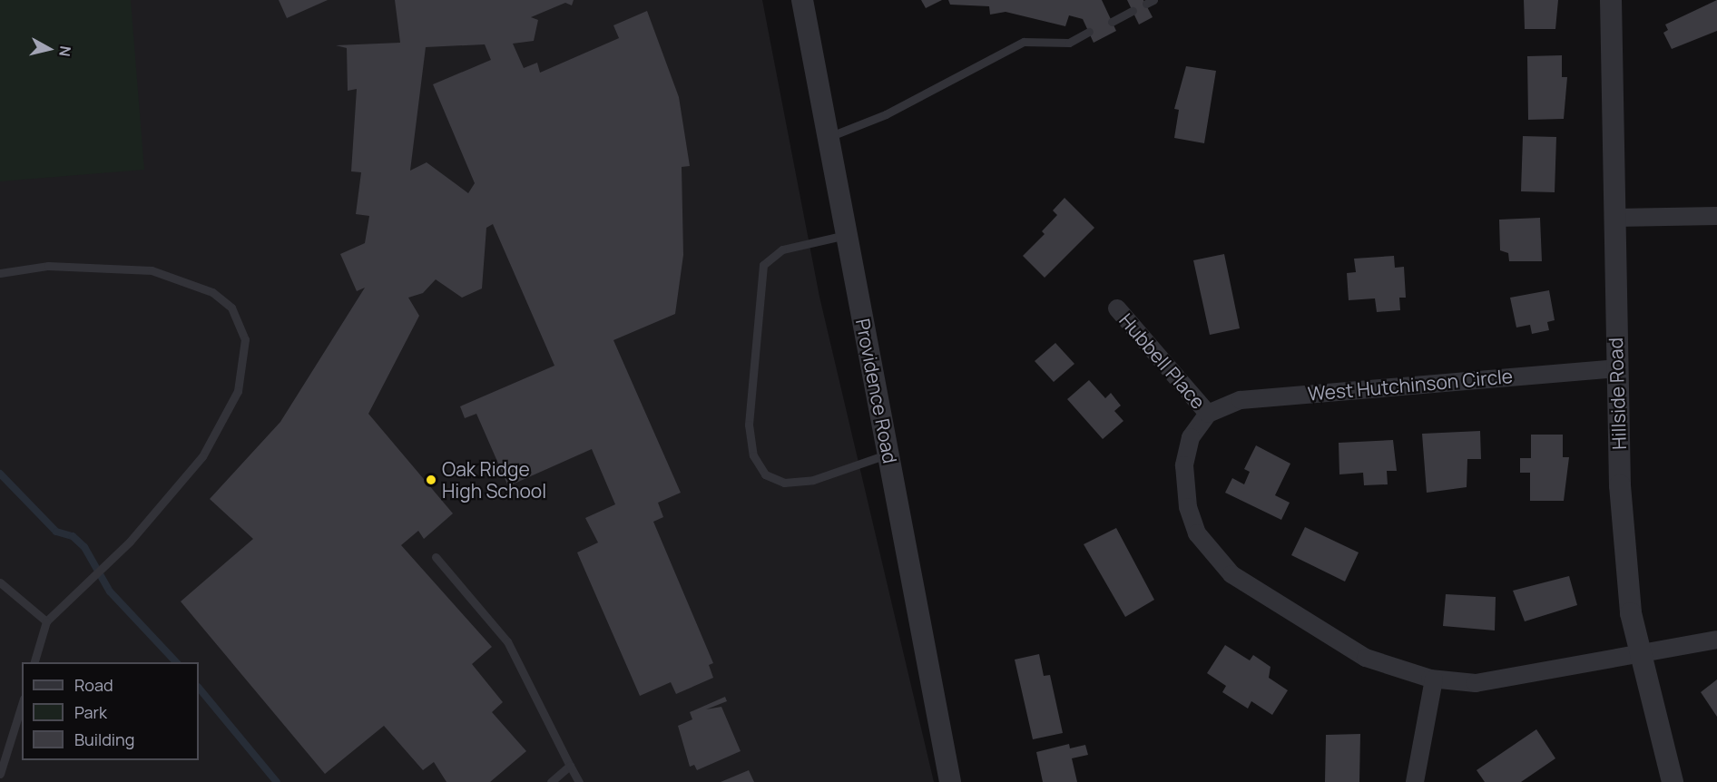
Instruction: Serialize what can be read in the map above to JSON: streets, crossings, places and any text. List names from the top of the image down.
{
  "streets": {
    "street": [
      "Hubbell Place",
      "West Hutchinson Circle",
      "Providence Road",
      "Hillside Road"
    ]
  },
  "crossings": [
    ["Hubbell Place", "West Hutchinson Circle"],
    ["West Hutchinson Circle", "Hillside Road"]
  ],
  "places": ["Oak Ridge High School"],
  "legend": ["Road", "Park", "Building"],
  "north": "right"
}
